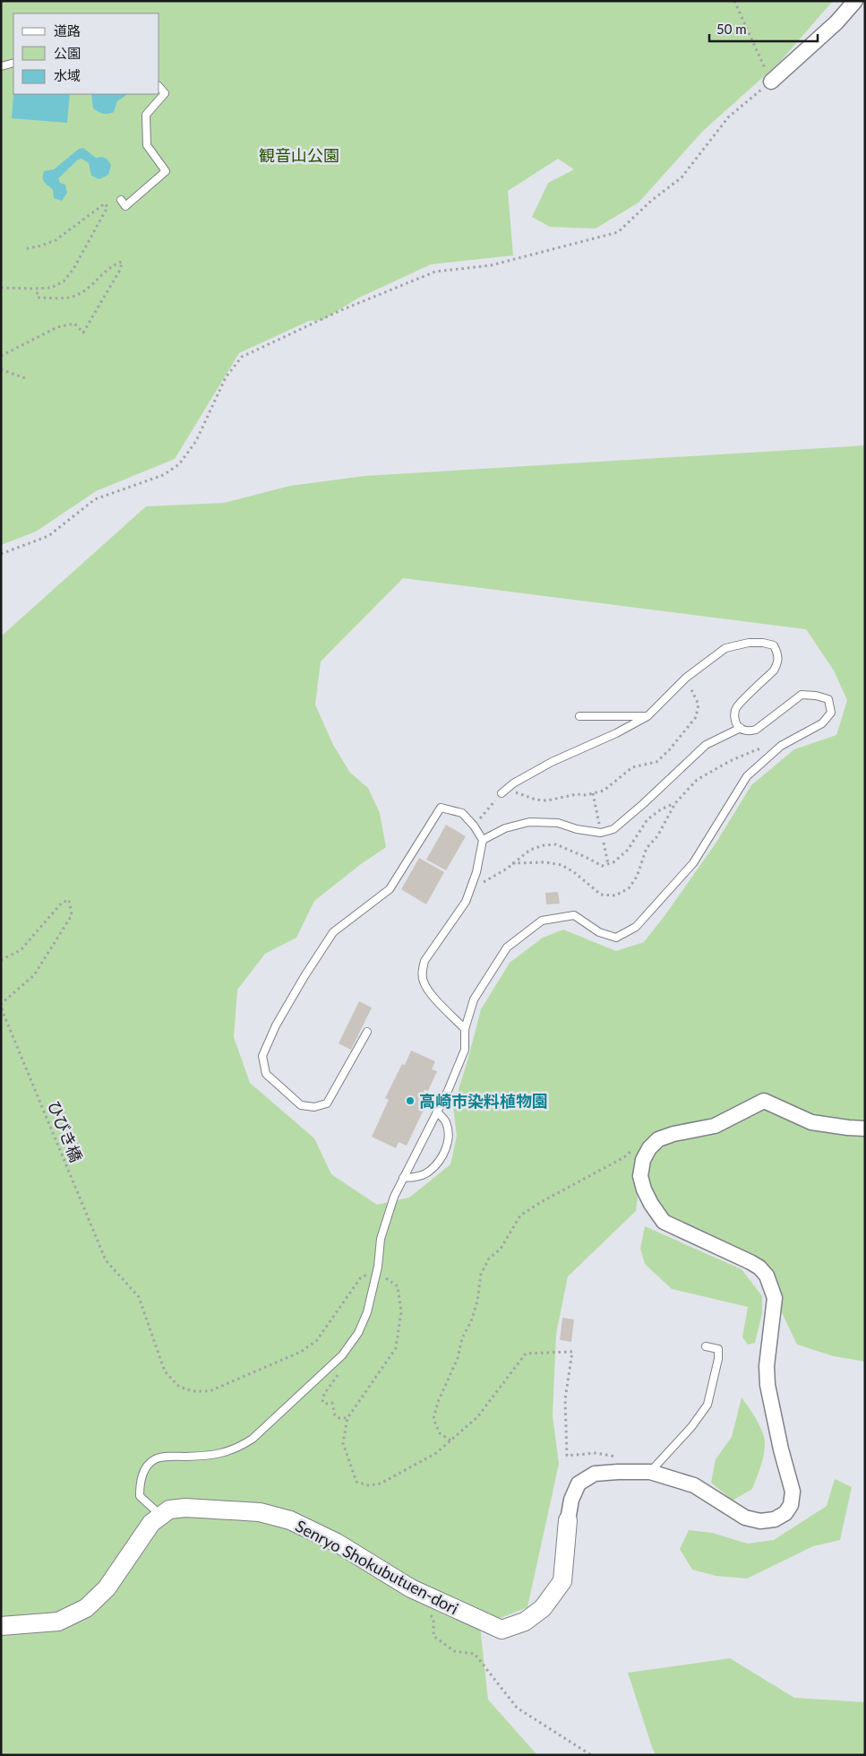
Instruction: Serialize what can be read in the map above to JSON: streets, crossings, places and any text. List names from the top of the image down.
{
  "streets": {
    "street": ["Senryo Shokubutuen-dori"],
    "path": ["ひびき橋"]
  },
  "parks": ["観音山公園"],
  "places": ["高崎市染料植物園"],
  "legend": ["道路", "公園", "水域"],
  "scale_bar": "50 m"
}
